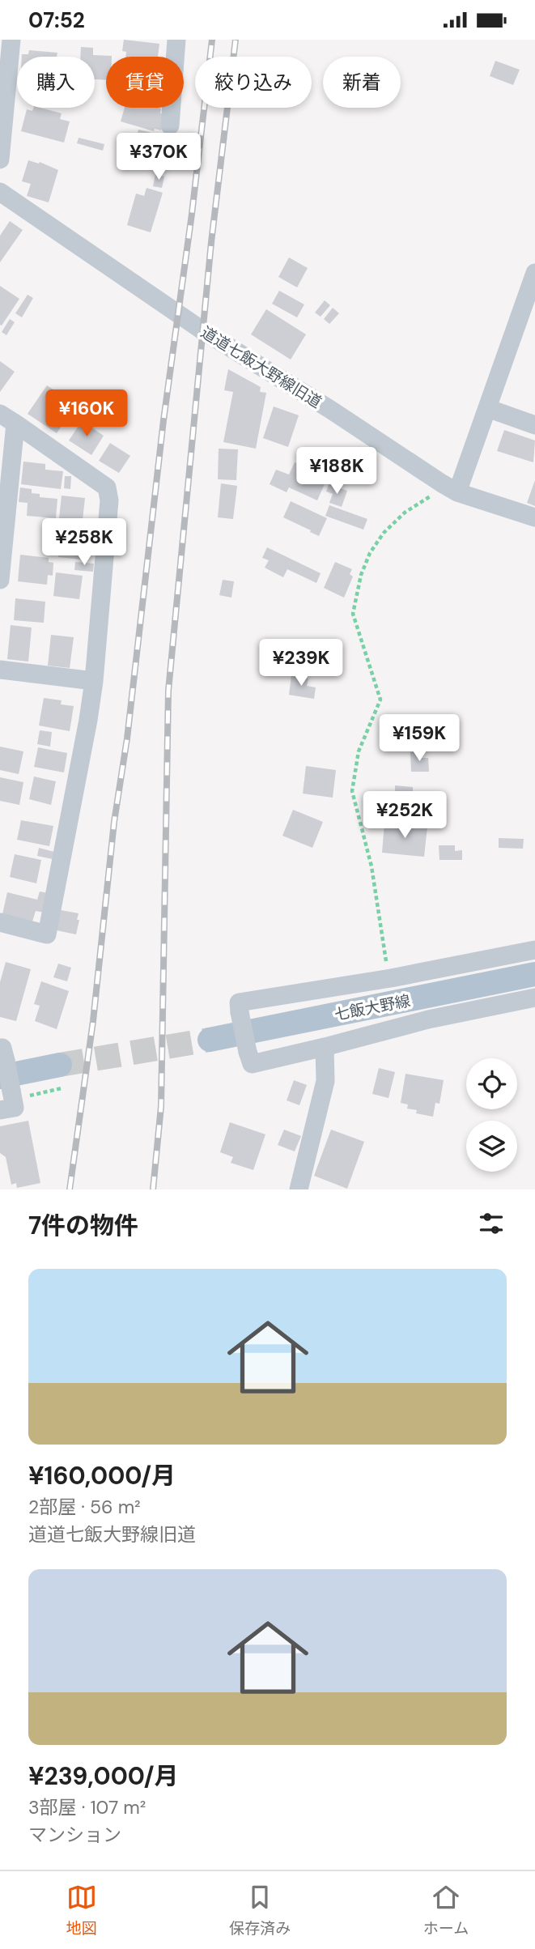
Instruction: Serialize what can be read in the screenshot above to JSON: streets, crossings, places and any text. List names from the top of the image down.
{
  "streets": {
    "main road": ["七飯大野線"],
    "street": ["道道七飯大野線旧道"]
  },
  "page": {
    "status": "07:52",
    "chip": [
      "購入",
      "賃貸",
      "絞り込み",
      "新着"
    ],
    "price": [
      "¥370K",
      "¥160K",
      "¥188K",
      "¥258K",
      "¥239K",
      "¥159K",
      "¥252K"
    ],
    "heading": "7件の物件",
    "list": [
      {
        "name": "¥160,000/月",
        "note": "2部屋 · 56 m² · 道道七飯大野線旧道"
      },
      {
        "name": "¥239,000/月",
        "note": "3部屋 · 107 m² · マンション"
      }
    ],
    "tabs": ["地図", "保存済み", "ホーム"]
  }
}
